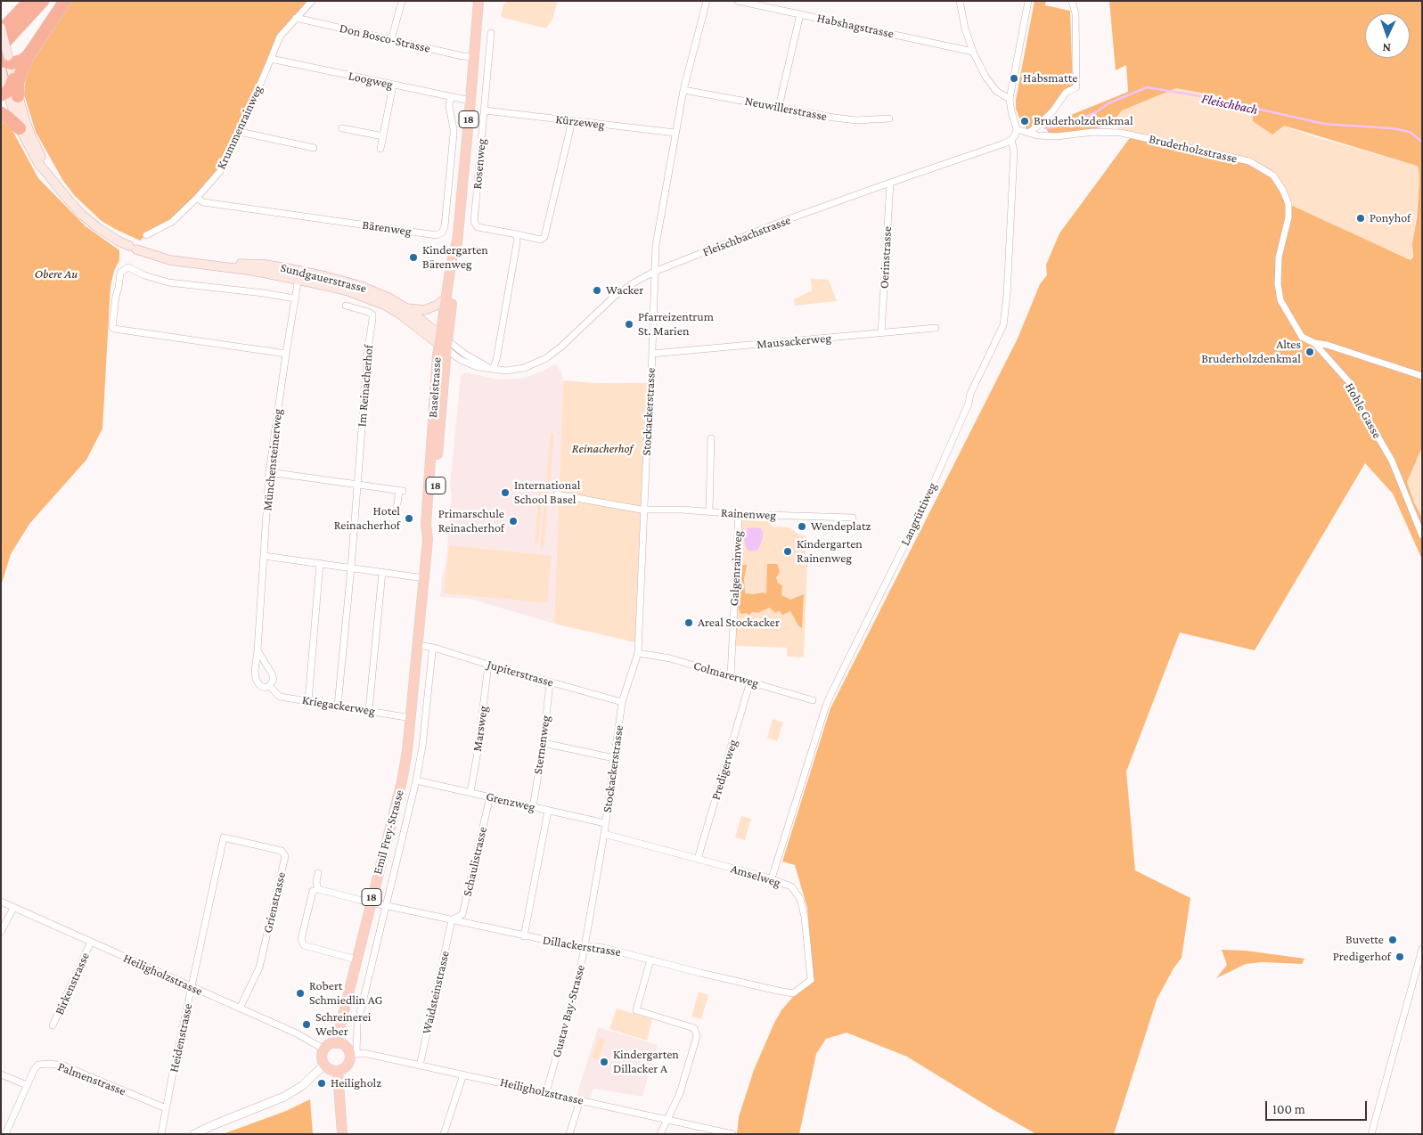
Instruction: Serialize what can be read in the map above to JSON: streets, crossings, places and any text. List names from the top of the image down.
{
  "streets": {
    "main road": [
      "18",
      "Sundgauerstrasse",
      "Baselstrasse",
      "Emil Frey-Strasse"
    ],
    "street": [
      "Habshagstrasse",
      "Don Bosco-Strasse",
      "Loogweg",
      "Neuwillerstrasse",
      "Kürzeweg",
      "Krummenrainweg",
      "Bruderholzstrasse",
      "Rosenweg",
      "Bärenweg",
      "Fleischbachstrasse",
      "Oerinstrasse",
      "Mausackerweg",
      "Im Reinacherhof",
      "Hohle Gasse",
      "Stockackerstrasse",
      "Münchensteinerweg",
      "Rainenweg",
      "Langrüttiweg",
      "Galgenrainweg",
      "Jupiterstrasse",
      "Colmarerweg",
      "Kriegackerweg",
      "Marsweg",
      "Sternenweg",
      "Predigerweg",
      "Grenzweg",
      "Schaulistrasse",
      "Amselweg",
      "Grienstrasse",
      "Dillackerstrasse",
      "Heiligholzstrasse",
      "Birkenstrasse",
      "Waidsteinstrasse",
      "Gustav Bay-Strasse",
      "Heidenstrasse",
      "Palmenstrasse"
    ]
  },
  "crossings": [
    ["Don Bosco-Strasse", "Krummenrainweg"],
    ["Don Bosco-Strasse", "Baselstrasse"],
    ["Loogweg", "Krummenrainweg"],
    ["Loogweg", "Bärenweg"],
    ["Loogweg", "Baselstrasse"],
    ["Neuwillerstrasse", "Stockackerstrasse"],
    ["Kürzeweg", "Rosenweg"],
    ["Kürzeweg", "Stockackerstrasse"],
    ["Krummenrainweg", "Bärenweg"],
    ["Bruderholzstrasse", "Hohle Gasse"],
    ["Fleischbachstrasse", "Oerinstrasse"],
    ["Fleischbachstrasse", "Sundgauerstrasse"],
    ["Fleischbachstrasse", "Baselstrasse"],
    ["Fleischbachstrasse", "Stockackerstrasse"],
    ["Fleischbachstrasse", "Langrüttiweg"],
    ["Oerinstrasse", "Mausackerweg"],
    ["Sundgauerstrasse", "Baselstrasse"],
    ["Sundgauerstrasse", "Münchensteinerweg"],
    ["Mausackerweg", "Stockackerstrasse"],
    ["Im Reinacherhof", "Kriegackerweg"],
    ["Baselstrasse", "Jupiterstrasse"],
    ["Baselstrasse", "Kriegackerweg"],
    ["Baselstrasse", "Emil Frey-Strasse"],
    ["Stockackerstrasse", "Rainenweg"],
    ["Stockackerstrasse", "Jupiterstrasse"],
    ["Stockackerstrasse", "Colmarerweg"],
    ["Stockackerstrasse", "Grenzweg"],
    ["Stockackerstrasse", "Gustav Bay-Strasse"],
    ["Münchensteinerweg", "Kriegackerweg"],
    ["Rainenweg", "Galgenrainweg"],
    ["Langrüttiweg", "Amselweg"],
    ["Galgenrainweg", "Colmarerweg"],
    ["Jupiterstrasse", "Marsweg"],
    ["Jupiterstrasse", "Sternenweg"],
    ["Colmarerweg", "Predigerweg"],
    ["Marsweg", "Grenzweg"],
    ["Sternenweg", "Grenzweg"],
    ["Predigerweg", "Amselweg"],
    ["Grenzweg", "Schaulistrasse"],
    ["Grenzweg", "Gustav Bay-Strasse"],
    ["Emil Frey-Strasse", "Dillackerstrasse"],
    ["Emil Frey-Strasse", "Heiligholzstrasse"],
    ["Schaulistrasse", "Dillackerstrasse"],
    ["Schaulistrasse", "Waidsteinstrasse"],
    ["Amselweg", "Dillackerstrasse"],
    ["Amselweg", "Gustav Bay-Strasse"],
    ["Grienstrasse", "Heiligholzstrasse"],
    ["Grienstrasse", "Heidenstrasse"],
    ["Dillackerstrasse", "Waidsteinstrasse"],
    ["Dillackerstrasse", "Gustav Bay-Strasse"],
    ["Heiligholzstrasse", "Birkenstrasse"],
    ["Heiligholzstrasse", "Waidsteinstrasse"],
    ["Heiligholzstrasse", "Gustav Bay-Strasse"],
    ["Heiligholzstrasse", "Heidenstrasse"],
    ["Heidenstrasse", "Palmenstrasse"]
  ],
  "water": ["Fleischbach"],
  "parks": ["Obere Au", "Reinacherhof"],
  "places": [
    "Habsmatte",
    "Bruderholzdenkmal",
    "Ponyhof",
    "Kindergarten Bärenweg",
    "Wacker",
    "Pfarreizentrum St. Marien",
    "Altes Bruderholzdenkmal",
    "International School Basel",
    "Hotel Reinacherhof",
    "Primarschule Reinacherhof",
    "Wendeplatz",
    "Kindergarten Rainenweg",
    "Areal Stockacker",
    "Buvette",
    "Predigerhof",
    "Robert Schmiedlin AG",
    "Schreinerei Weber",
    "Kindergarten Dillacker A",
    "Heiligholz"
  ],
  "scale_bar": "100 m",
  "north": "bottom"
}
